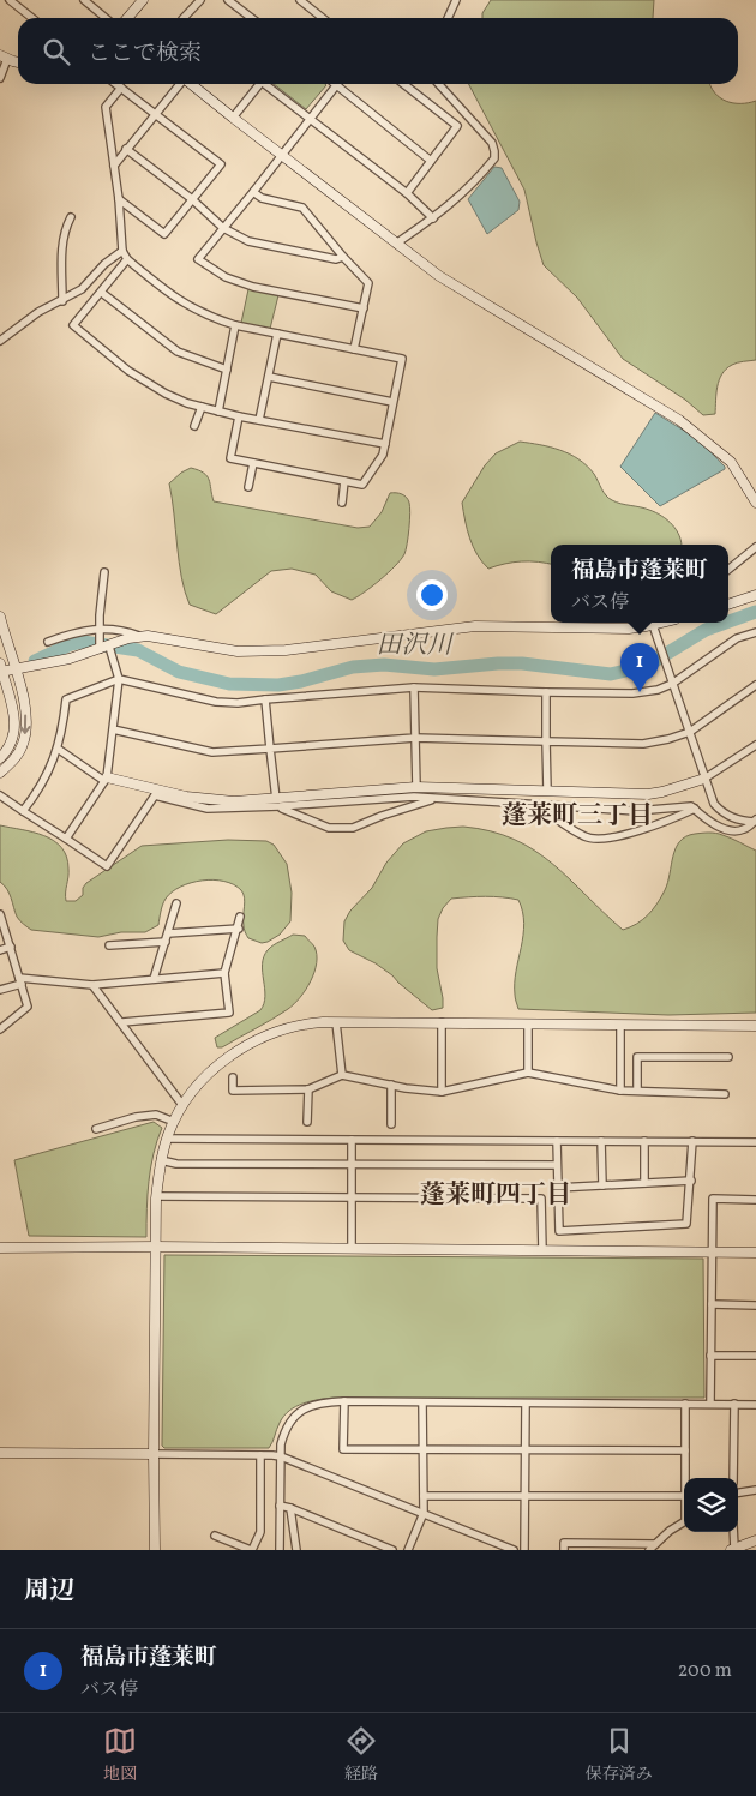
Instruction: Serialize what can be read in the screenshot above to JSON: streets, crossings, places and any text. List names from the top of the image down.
{
  "districts": ["蓬莱町三丁目", "蓬莱町四丁目"],
  "water": ["田沢川"],
  "page": {
    "search": "ここで検索",
    "popup": ["福島市蓬莱町", "バス停"],
    "pins": "1",
    "heading": "周辺",
    "list": [
      {
        "mark": "1",
        "name": "福島市蓬莱町",
        "note": "バス停",
        "value": "200 m"
      }
    ],
    "nav": ["地図", "経路", "保存済み"]
  }
}
